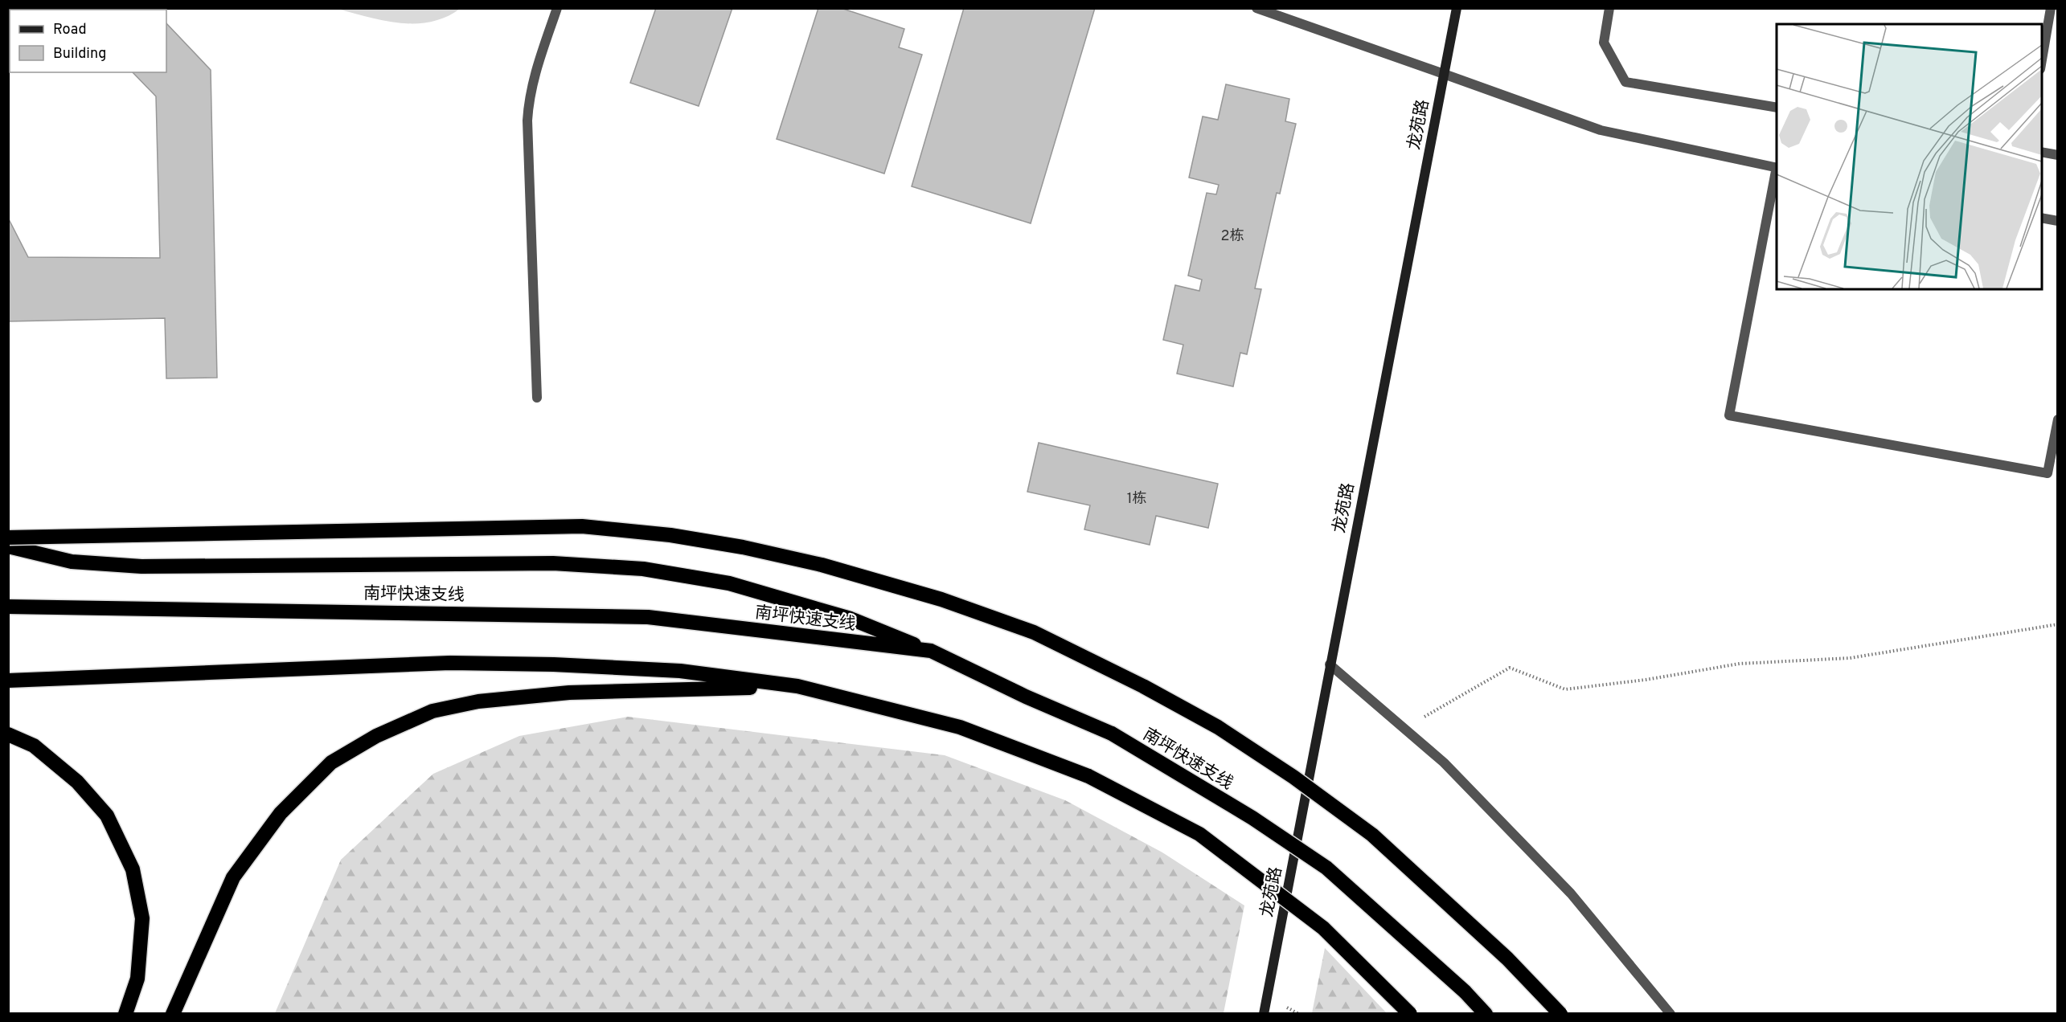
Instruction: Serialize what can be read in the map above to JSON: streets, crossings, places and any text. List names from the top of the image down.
{
  "streets": {
    "highway": ["南坪快速支线"],
    "street": ["龙苑路"]
  },
  "house_numbers": ["2栋", "1栋"],
  "legend": ["Road", "Building"]
}
